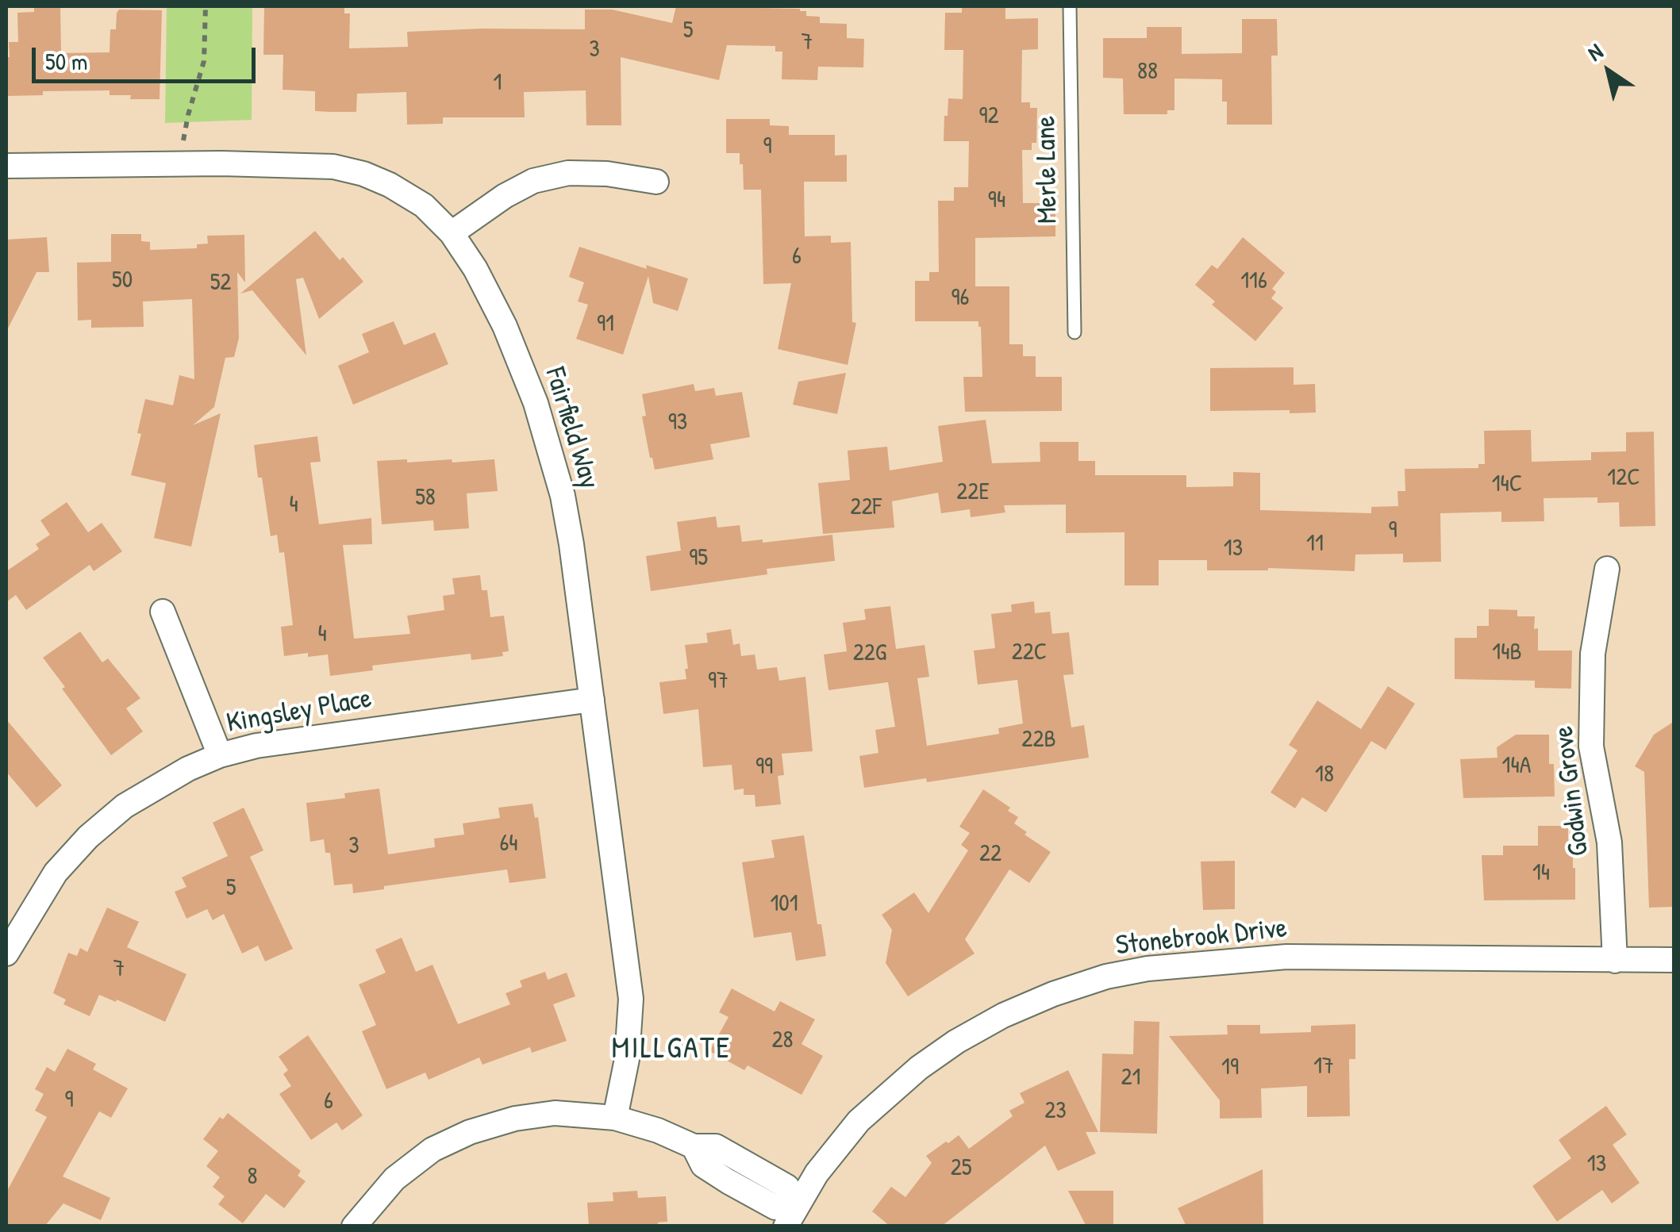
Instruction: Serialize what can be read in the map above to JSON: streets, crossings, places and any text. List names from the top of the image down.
{
  "streets": {
    "street": [
      "Fairfield Way",
      "Kingsley Place",
      "Godwin Grove",
      "Stonebrook Drive"
    ],
    "lane": ["Merle Lane"]
  },
  "crossings": [
    ["Fairfield Way", "Kingsley Place"],
    ["Godwin Grove", "Stonebrook Drive"]
  ],
  "districts": ["MILLGATE"],
  "house_numbers": [
    "5",
    "7",
    "3",
    "88",
    "1",
    "92",
    "9",
    "94",
    "6",
    "50",
    "116",
    "52",
    "96",
    "91",
    "93",
    "12C",
    "14C",
    "22E",
    "58",
    "4",
    "22F",
    "9",
    "11",
    "13",
    "95",
    "4",
    "22C",
    "14B",
    "22G",
    "97",
    "22B",
    "14A",
    "99",
    "18",
    "64",
    "3",
    "22",
    "14",
    "5",
    "101",
    "7",
    "28",
    "17",
    "19",
    "21",
    "9",
    "6",
    "23",
    "13",
    "25",
    "8"
  ],
  "scale_bar": "50 m",
  "north": "top left"
}
